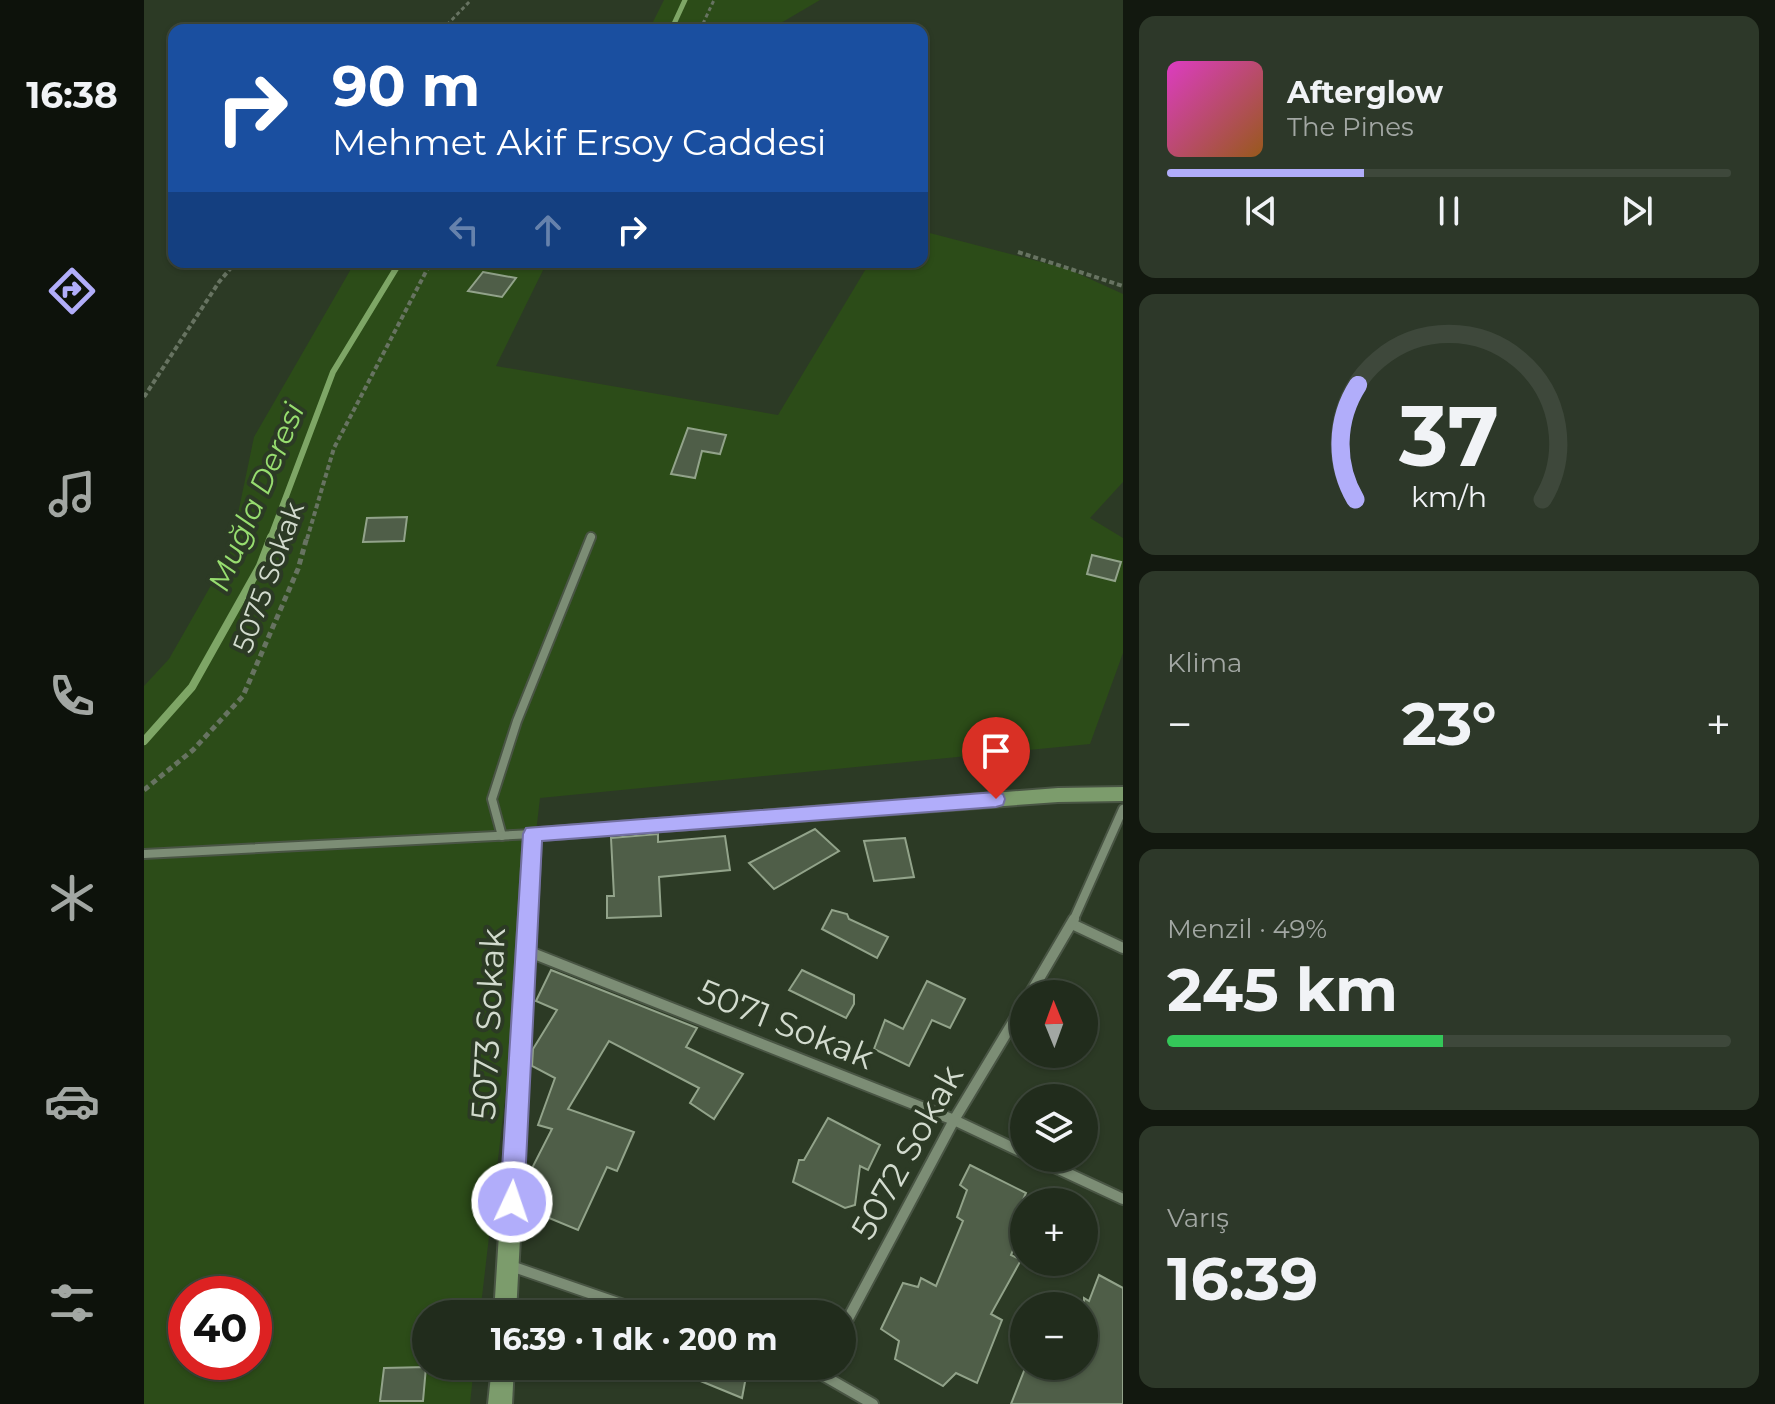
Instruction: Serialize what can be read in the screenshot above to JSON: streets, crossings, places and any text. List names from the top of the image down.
{
  "streets": {
    "street": ["5073 Sokak", "5071 Sokak", "5072 Sokak"],
    "path": ["5075 Sokak"]
  },
  "crossings": [
    ["5073 Sokak", "5071 Sokak"],
    ["5071 Sokak", "5072 Sokak"]
  ],
  "water": ["Muğla Deresi"],
  "north": "top",
  "page": {
    "tabs": "16:38",
    "turn": ["90 m", "Mehmet Akif Ersoy Caddesi"],
    "song": ["Afterglow", "The Pines"],
    "tile": [
      "Klima",
      ["Menzil · 49%", "245 km"],
      ["Varış", "16:39"]
    ],
    "heat": ["−", "23°", "+"],
    "map_buttons": ["+", "−"],
    "limit": "40",
    "trip": "16:39 · 1 dk · 200 m",
    "gauge": ["37", "km/h"]
  }
}
